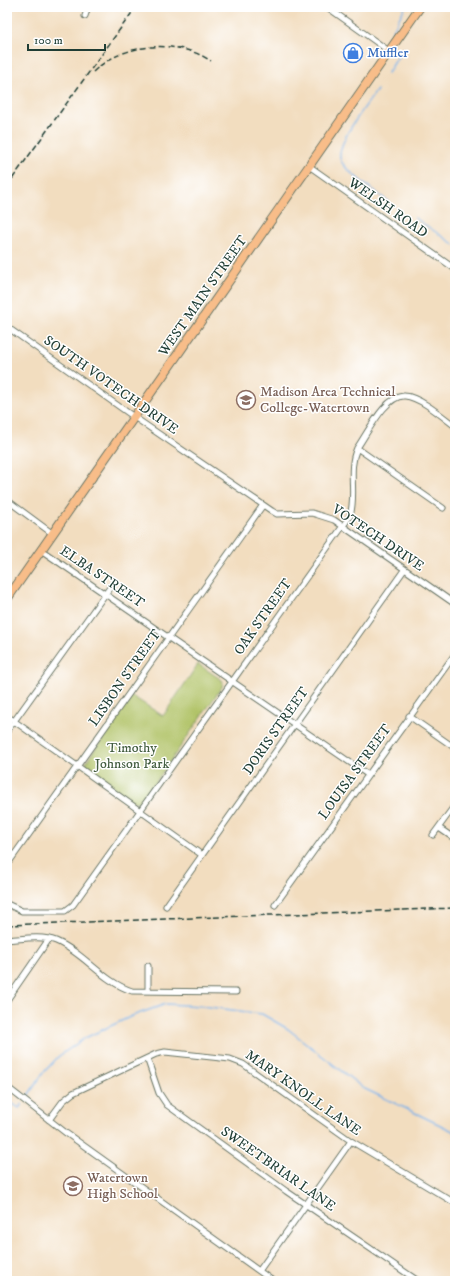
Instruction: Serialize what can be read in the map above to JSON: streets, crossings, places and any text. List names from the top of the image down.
{
  "streets": {
    "main road": ["WEST MAIN STREET"],
    "street": [
      "WELSH ROAD",
      "SOUTH VOTECH DRIVE",
      "VOTECH DRIVE",
      "ELBA STREET",
      "OAK STREET",
      "LISBON STREET",
      "DORIS STREET",
      "LOUISA STREET",
      "MARY KNOLL LANE",
      "SWEETBRIAR LANE"
    ]
  },
  "crossings": [
    ["WELSH ROAD", "WEST MAIN STREET"],
    ["WEST MAIN STREET", "SOUTH VOTECH DRIVE"],
    ["WEST MAIN STREET", "ELBA STREET"],
    ["SOUTH VOTECH DRIVE", "VOTECH DRIVE"],
    ["VOTECH DRIVE", "OAK STREET"],
    ["VOTECH DRIVE", "LISBON STREET"],
    ["VOTECH DRIVE", "DORIS STREET"],
    ["ELBA STREET", "OAK STREET"],
    ["ELBA STREET", "LISBON STREET"],
    ["ELBA STREET", "DORIS STREET"],
    ["ELBA STREET", "LOUISA STREET"],
    ["MARY KNOLL LANE", "SWEETBRIAR LANE"]
  ],
  "parks": ["Timothy Johnson Park"],
  "places": {
    "shop": ["Muffler"],
    "school or university": ["Madison Area Technical College-Watertown", "Watertown High School"]
  },
  "scale_bar": "100 m"
}
